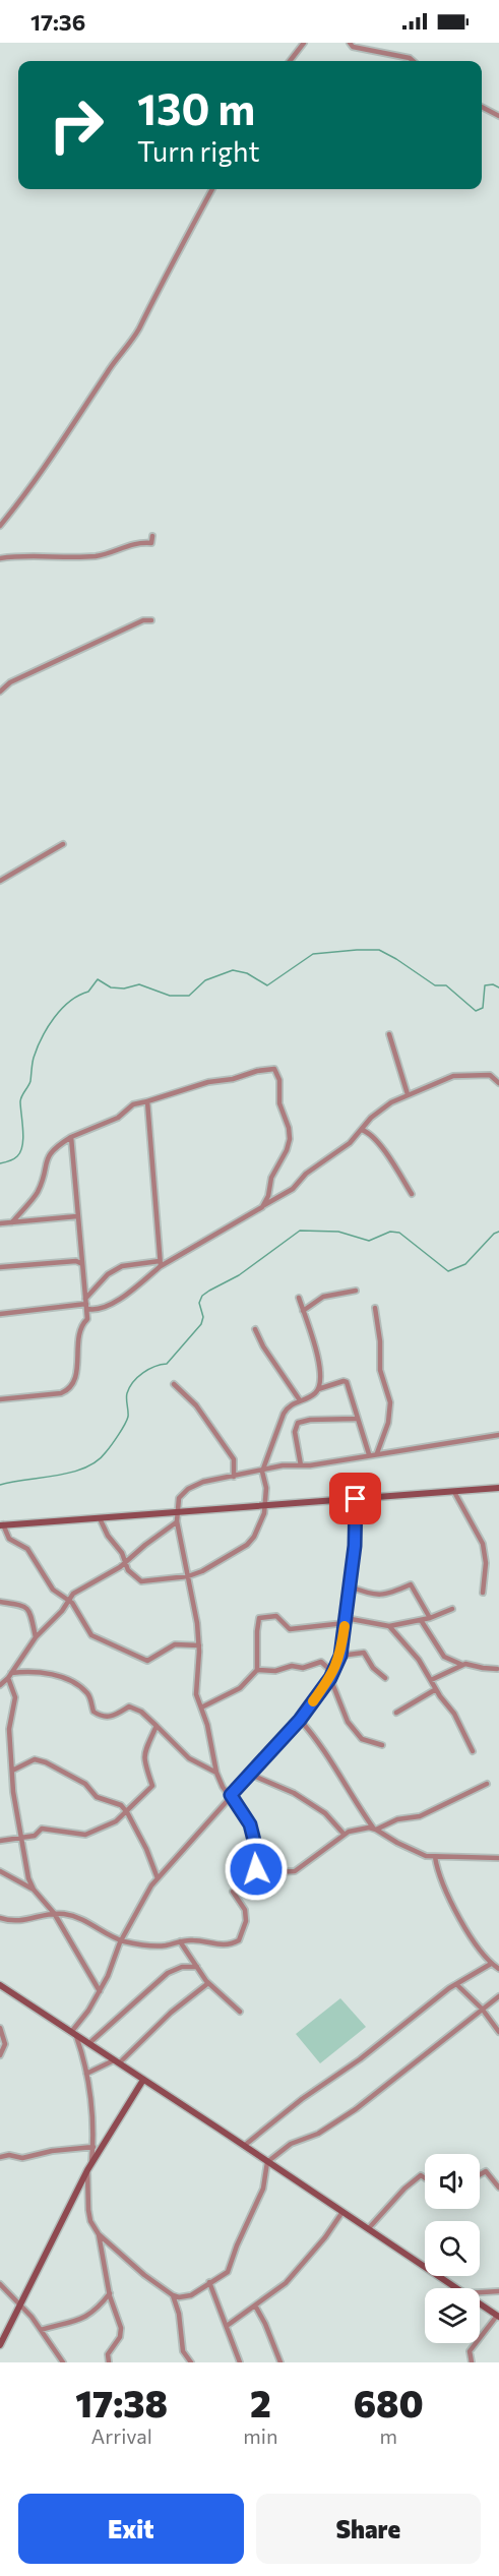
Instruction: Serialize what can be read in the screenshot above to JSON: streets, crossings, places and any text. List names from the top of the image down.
{
  "page": {
    "status": "17:36",
    "turn": ["130 m", "Turn right"],
    "eta": [
      "17:38",
      "Arrival",
      "2",
      "min",
      "680",
      "m"
    ],
    "buttons": ["Exit", "Share"]
  }
}
